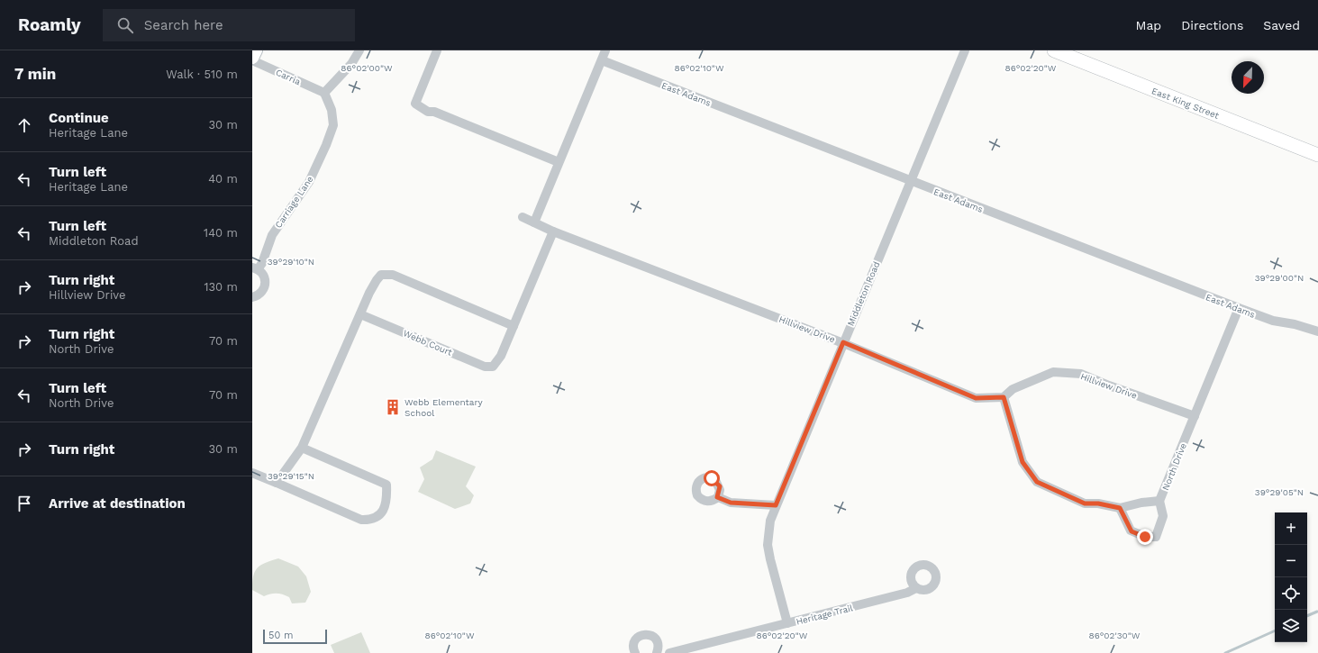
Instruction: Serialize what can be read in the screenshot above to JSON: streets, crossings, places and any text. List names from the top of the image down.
{
  "streets": {
    "main road": ["East King Street"],
    "street": [
      "Carria",
      "East Adams",
      "Carriage Lane",
      "Middleton Road",
      "Hillview Drive",
      "Webb Court",
      "North Drive",
      "Heritage Trail"
    ]
  },
  "crossings": [
    ["Carria", "Carriage Lane"],
    ["East Adams", "Middleton Road"],
    ["East Adams", "North Drive"],
    ["Middleton Road", "Hillview Drive"],
    ["Middleton Road", "Heritage Trail"],
    ["Hillview Drive", "Webb Court"],
    ["Hillview Drive", "North Drive"]
  ],
  "places": {
    "building": ["Webb Elementary School"]
  },
  "scale_bar": "50 m",
  "north": "bottom left",
  "page": {
    "header": "Roamly",
    "search": "Search here",
    "nav": ["Map", "Directions", "Saved"],
    "heading": ["7 min", "Walk · 510 m"],
    "list": [
      ["Continue", "Heritage Lane", "30 m"],
      ["Turn left", "Heritage Lane", "40 m"],
      ["Turn left", "Middleton Road", "140 m"],
      ["Turn right", "Hillview Drive", "130 m"],
      ["Turn right", "North Drive", "70 m"],
      ["Turn left", "North Drive", "70 m"],
      ["Turn right", "30 m"],
      "Arrive at destination"
    ],
    "map_buttons": ["+", "−"],
    "scale": "50 m"
  },
  "coordinates": [
    "86°02'00\"W",
    "86°02'10\"W",
    "86°02'20\"W",
    "39°29'10\"N",
    "39°29'00\"N",
    "39°29'15\"N",
    "39°29'05\"N",
    "86°02'30\"W"
  ]
}
